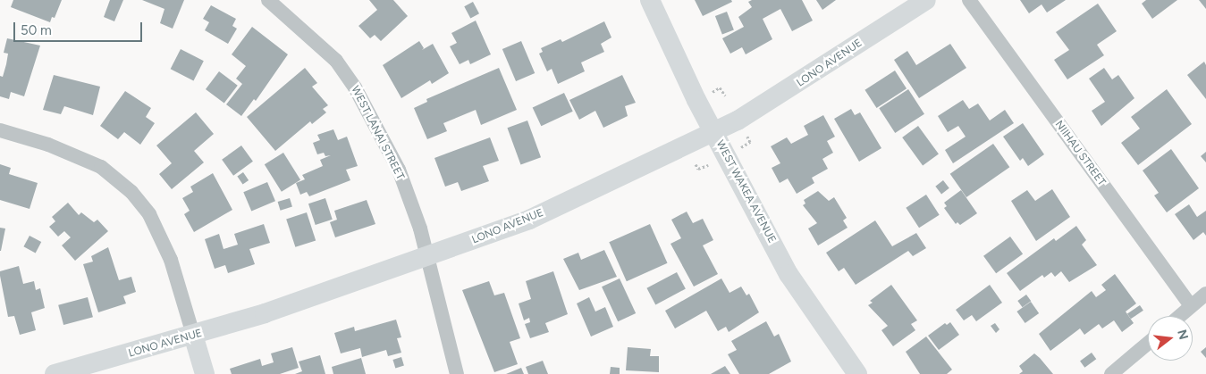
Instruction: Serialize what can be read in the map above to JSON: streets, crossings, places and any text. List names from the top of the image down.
{
  "streets": {
    "street": [
      "LONO AVENUE",
      "WEST LANAI STREET",
      "NIIHAU STREET",
      "WEST WAKEA AVENUE"
    ]
  },
  "crossings": [
    ["LONO AVENUE", "WEST LANAI STREET"],
    ["LONO AVENUE", "WEST WAKEA AVENUE"]
  ],
  "scale_bar": "50 m",
  "north": "right"
}
